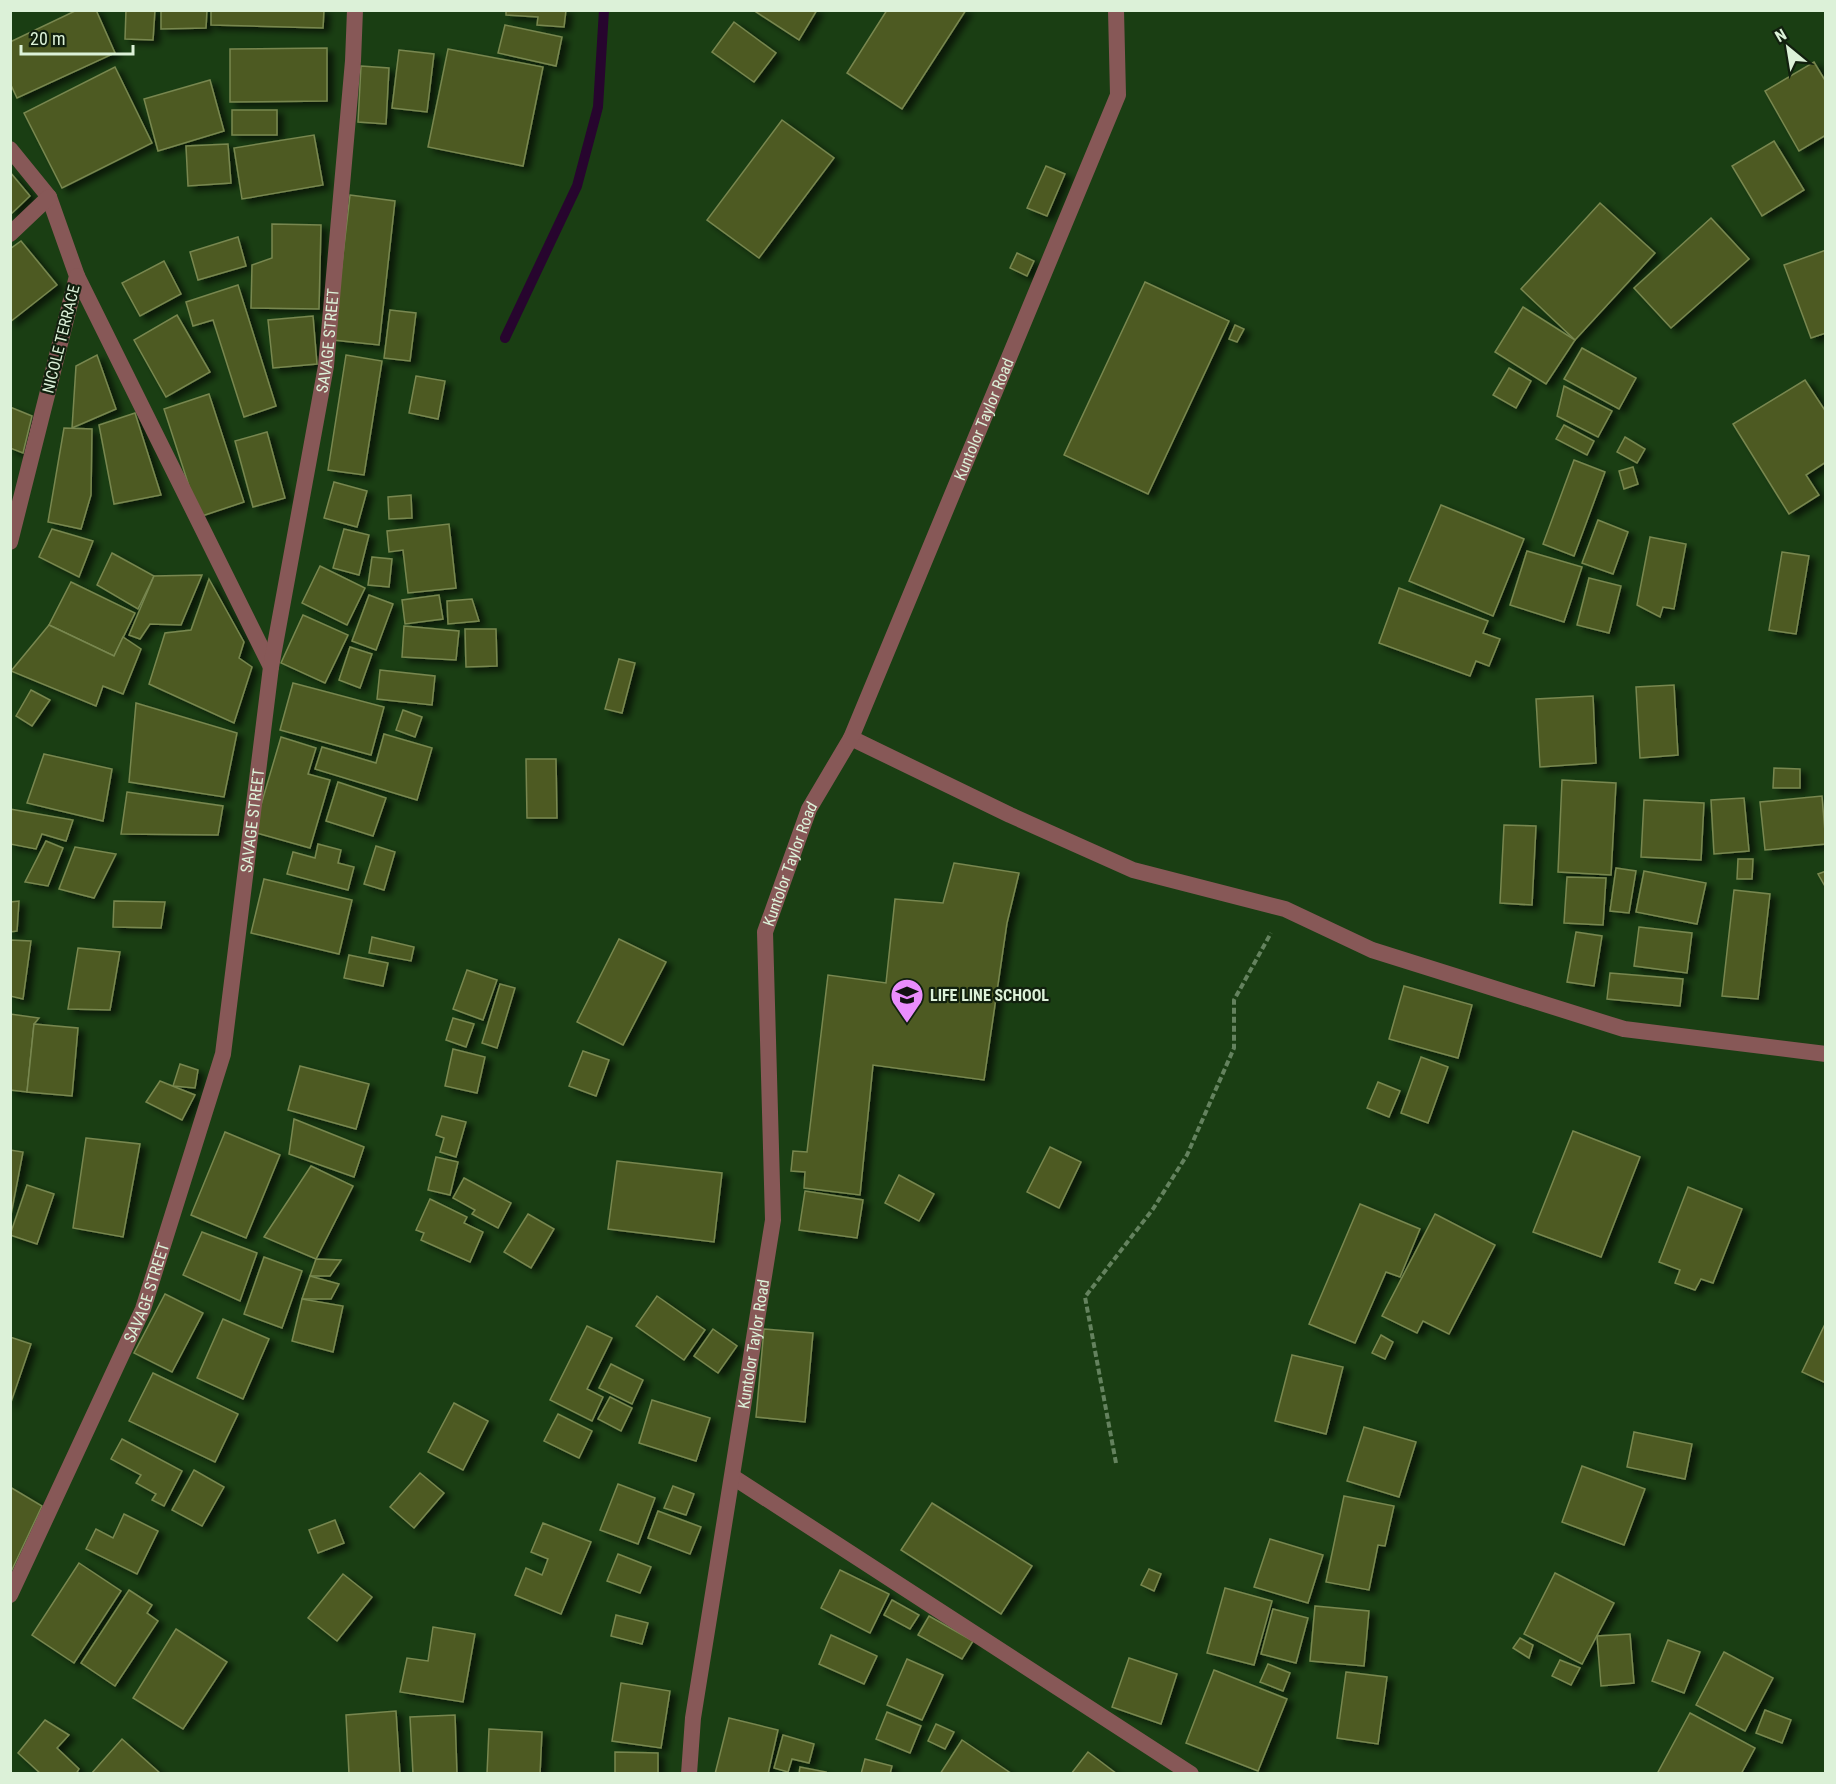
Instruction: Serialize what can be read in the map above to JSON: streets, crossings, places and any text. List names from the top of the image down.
{
  "streets": {
    "street": ["NICOLE TERRACE", "SAVAGE STREET", "Kuntolor Taylor Road"]
  },
  "places": {
    "school or university": ["LIFE LINE SCHOOL"]
  },
  "scale_bar": "20 m",
  "north": "top left"
}
